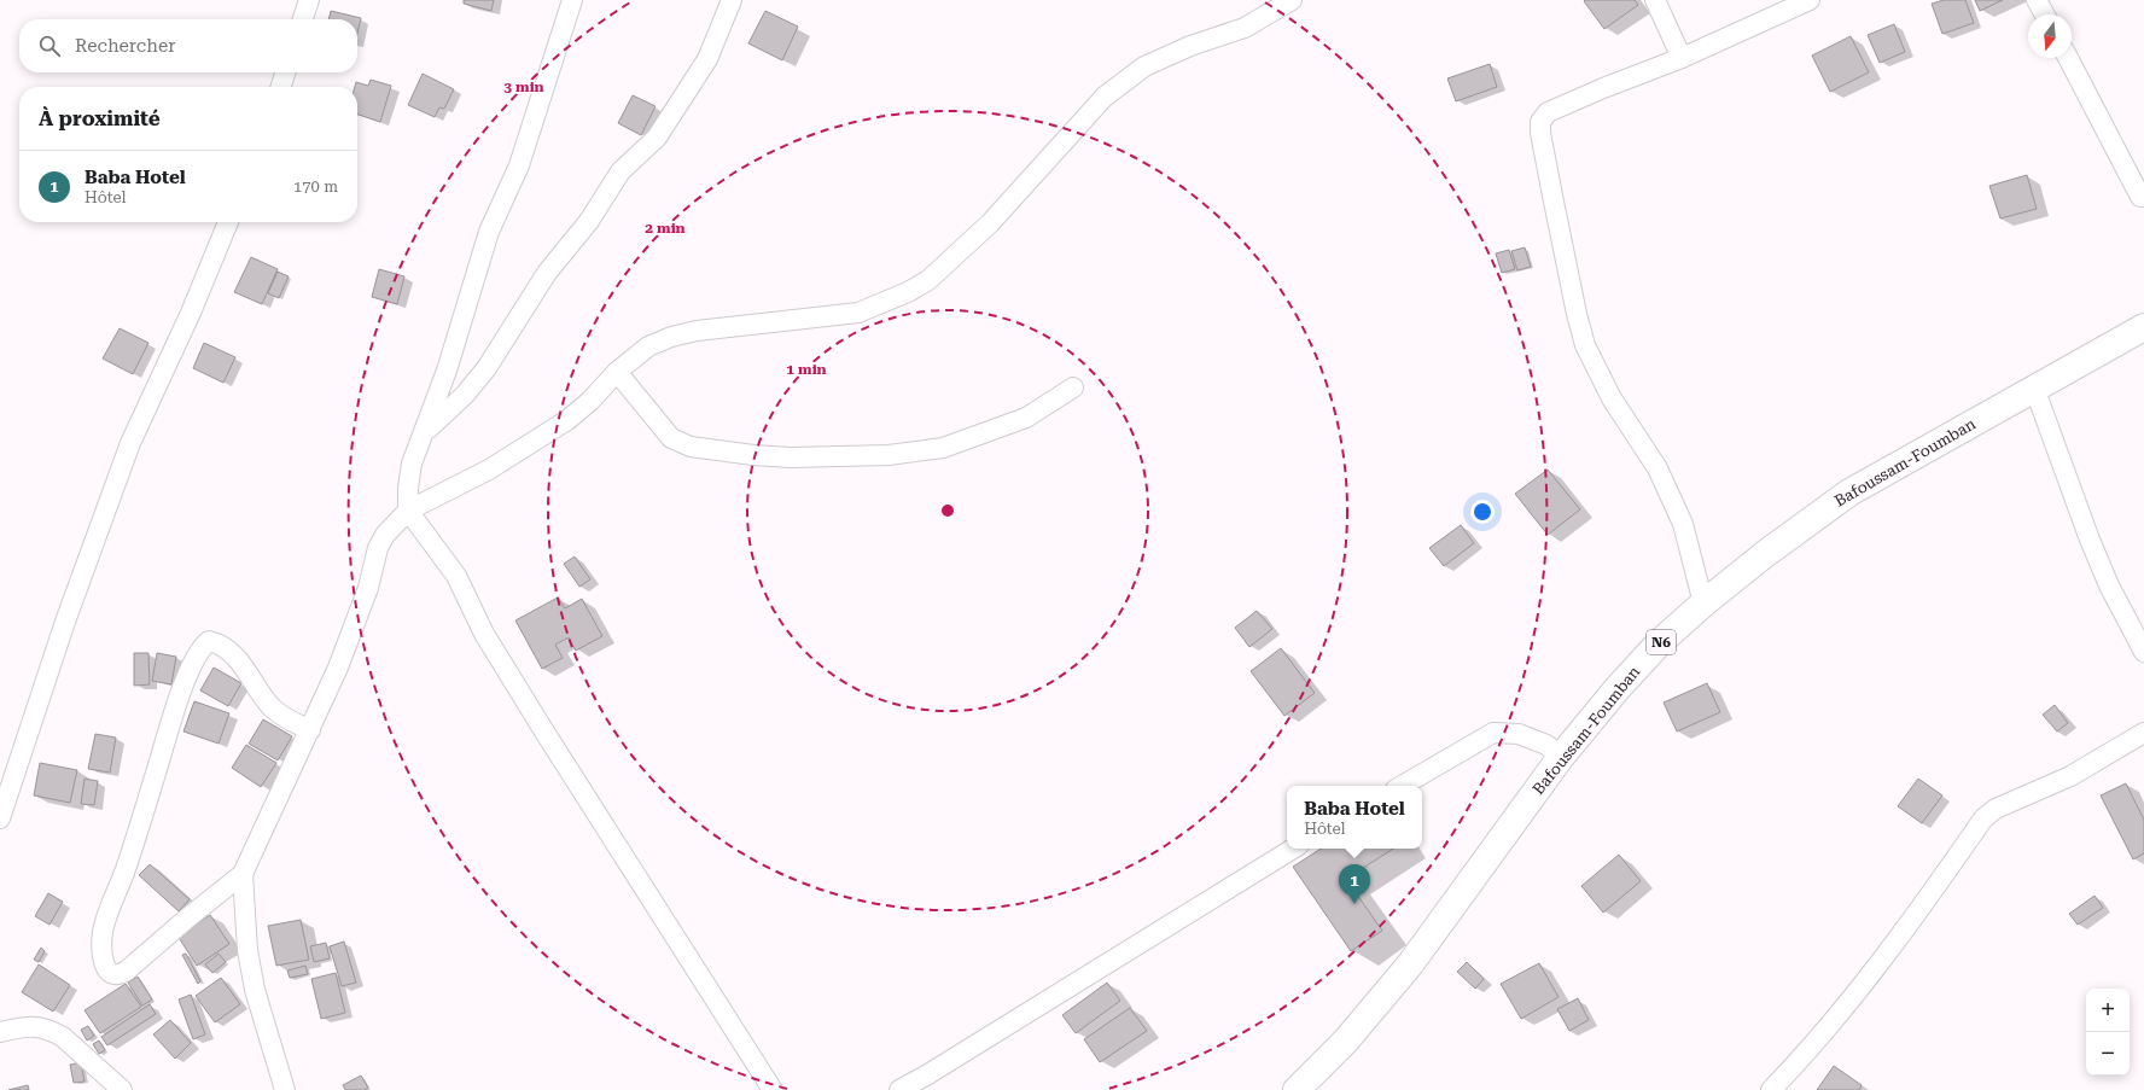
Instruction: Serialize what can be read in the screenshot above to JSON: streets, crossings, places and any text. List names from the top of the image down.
{
  "streets": {
    "highway": ["Bafoussam-Foumban", "N6"]
  },
  "north": "bottom",
  "page": {
    "search": "Rechercher",
    "heading": "À proximité",
    "list": [
      {
        "mark": "1",
        "name": "Baba Hotel",
        "note": "Hôtel",
        "value": "170 m"
      }
    ],
    "popup": ["Baba Hotel", "Hôtel"],
    "pins": "1",
    "map_buttons": ["+", "−"]
  },
  "rings": ["3 min", "2 min", "1 min"]
}
